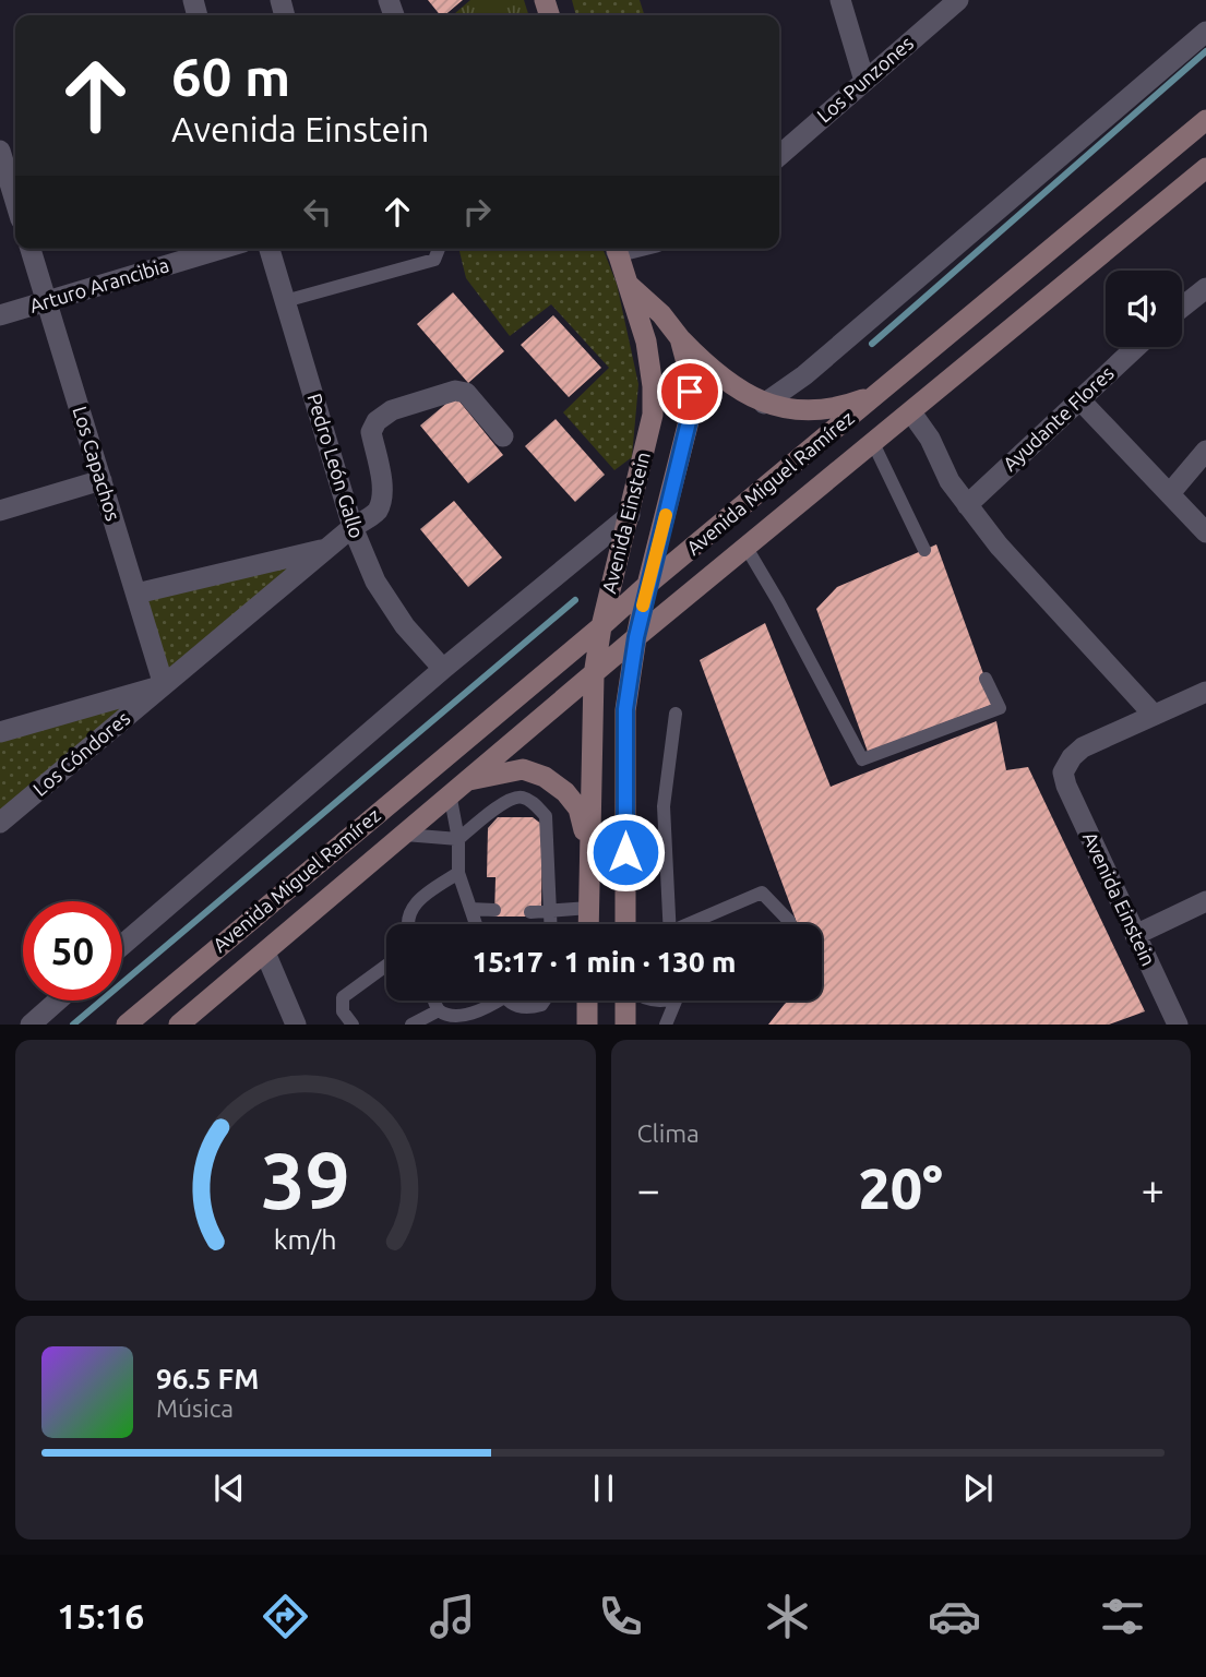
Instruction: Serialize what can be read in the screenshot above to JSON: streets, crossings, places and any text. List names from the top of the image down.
{
  "streets": {
    "main road": ["Avenida Miguel Ramírez", "Avenida Einstein"],
    "street": [
      "Los Punzones",
      "Arturo Arancibia",
      "Ayudante Flores",
      "Los Capachos",
      "Pedro León Gallo",
      "Los Cóndores"
    ]
  },
  "crossings": [
    ["Arturo Arancibia", "Los Capachos"],
    ["Los Capachos", "Los Cóndores"],
    ["Pedro León Gallo", "Los Cóndores"],
    ["Avenida Miguel Ramírez", "Avenida Einstein"]
  ],
  "page": {
    "turn": ["60 m", "Avenida Einstein"],
    "limit": "50",
    "trip": "15:17 · 1 min · 130 m",
    "tile": "Clima",
    "heat": ["−", "20°", "+"],
    "song": ["96.5 FM", "Música"],
    "tabs": "15:16",
    "gauge": ["39", "km/h"]
  }
}
